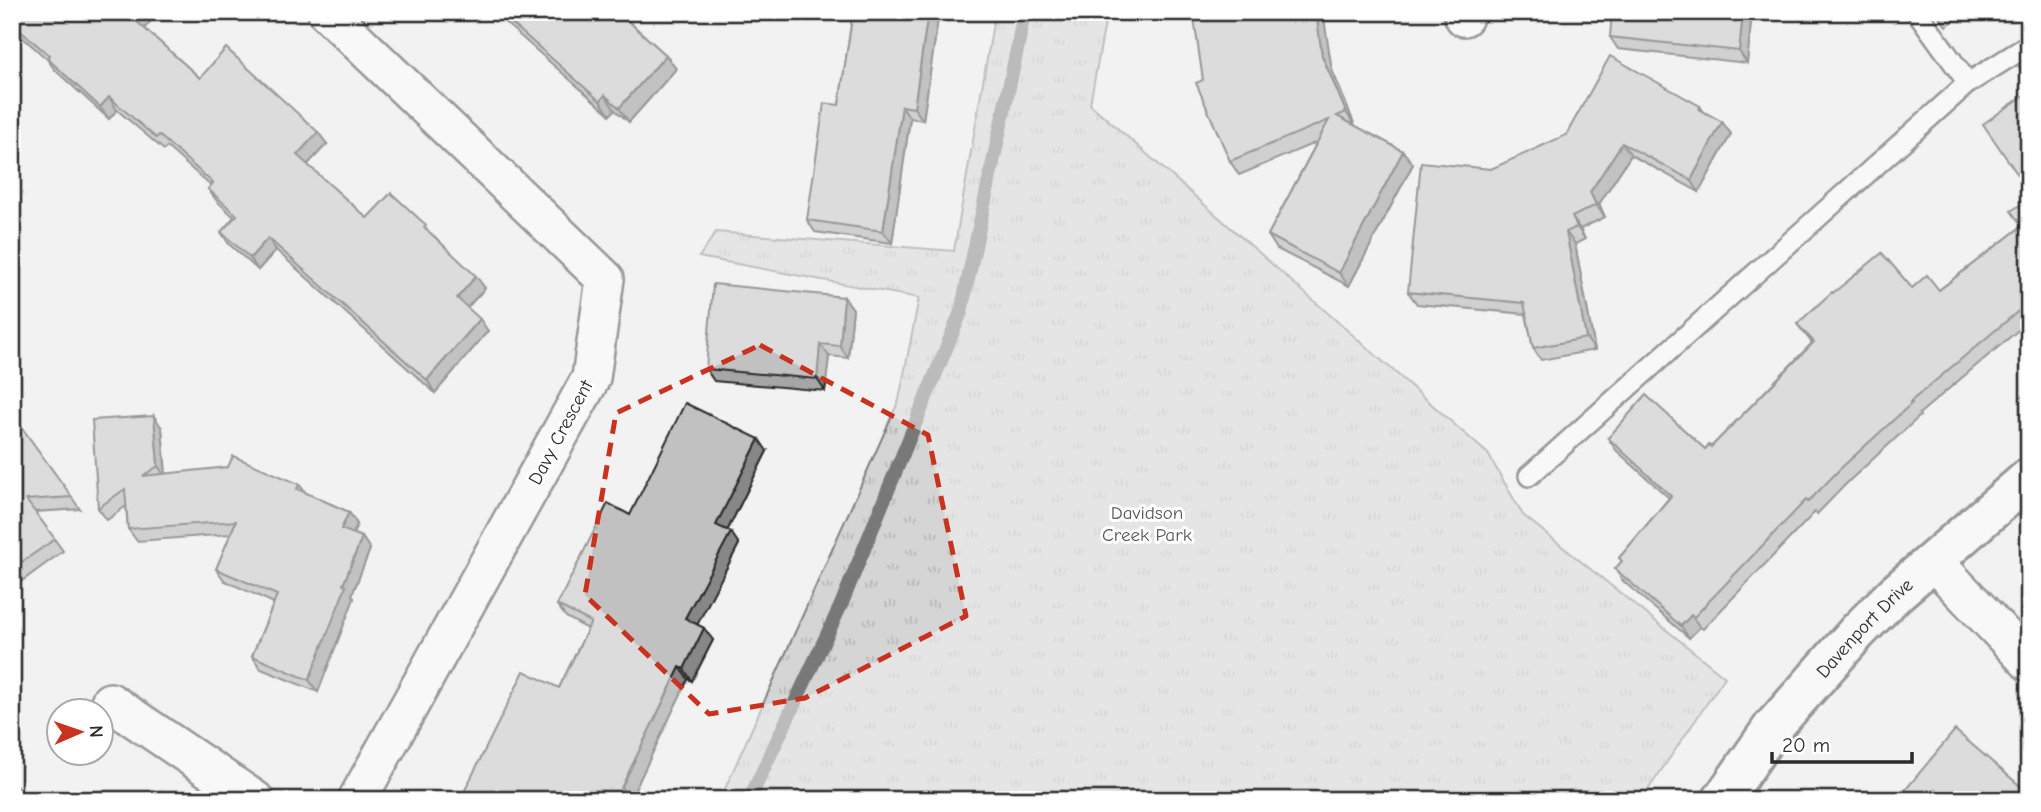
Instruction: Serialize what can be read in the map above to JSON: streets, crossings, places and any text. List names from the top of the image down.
{
  "streets": {
    "street": ["Davy Crescent", "Davenport Drive"]
  },
  "parks": ["Davidson Creek Park"],
  "scale_bar": "20 m",
  "north": "right"
}
